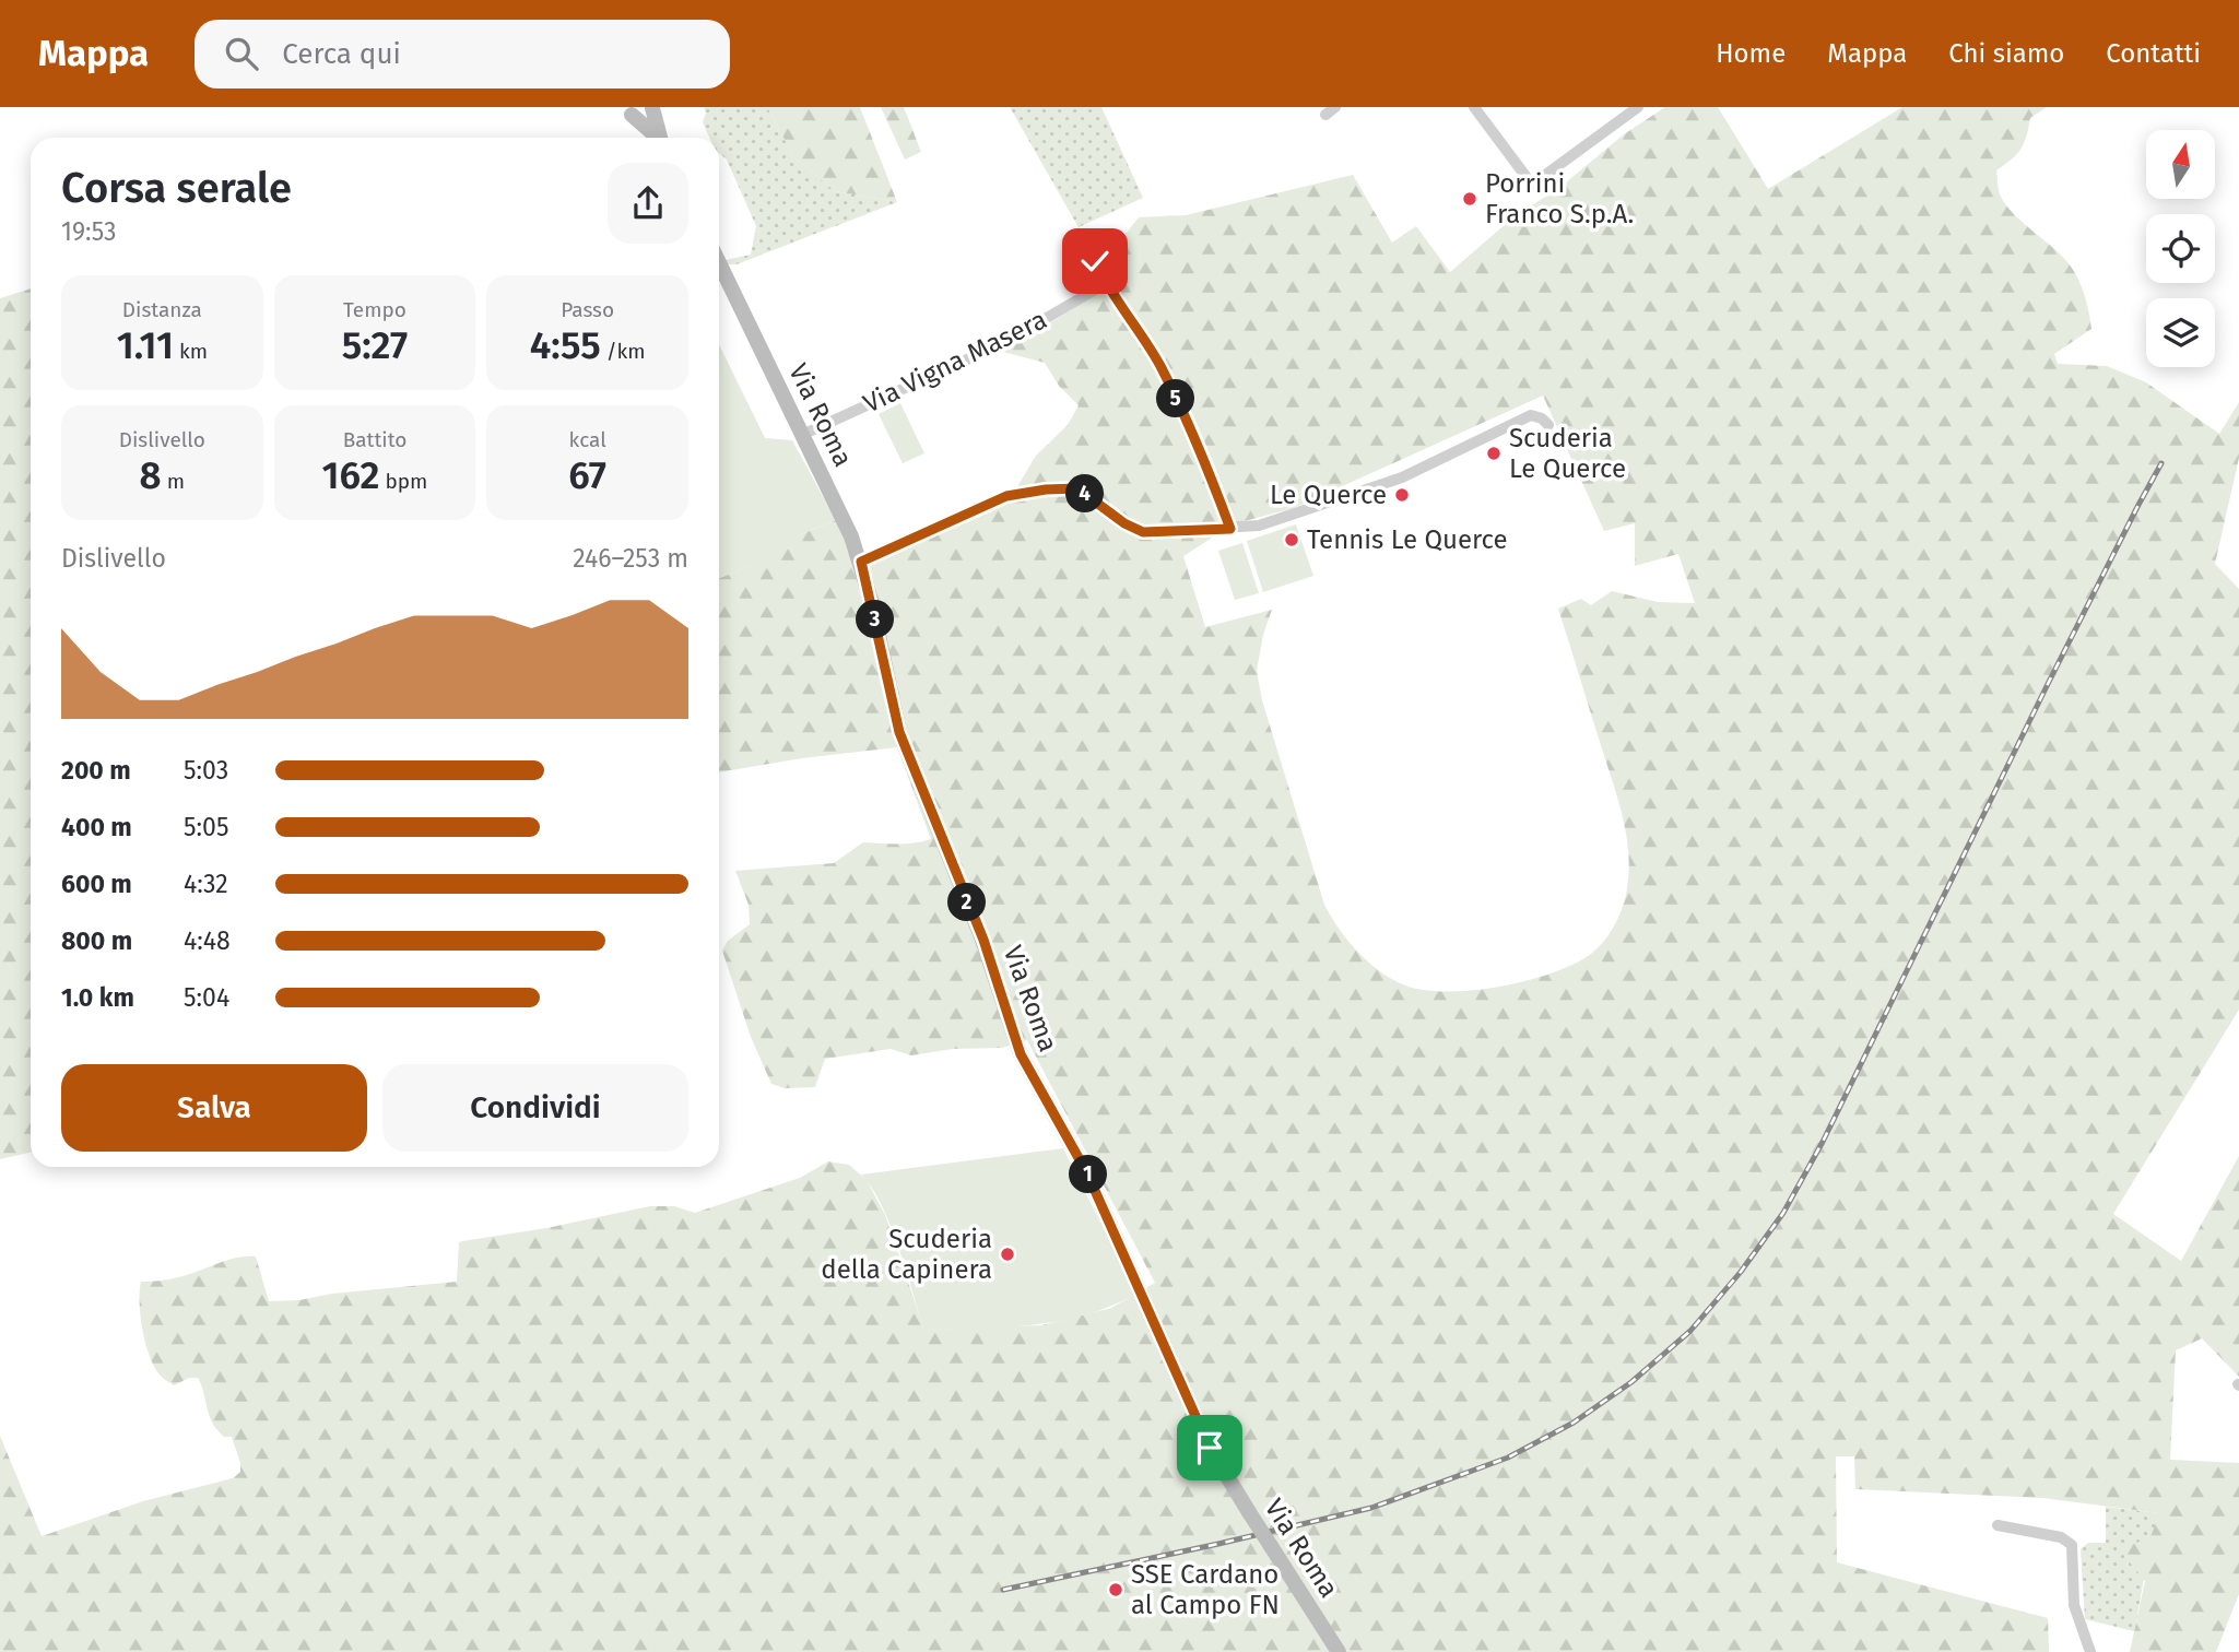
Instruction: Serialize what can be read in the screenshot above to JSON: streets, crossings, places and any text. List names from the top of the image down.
{
  "streets": {
    "street": ["Via Vigna Masera", "Via Roma"]
  },
  "crossings": [
    ["Via Vigna Masera", "Via Roma"]
  ],
  "places": [
    "Porrini Franco S.p.A.",
    "Scuderia Le Querce",
    "Le Querce",
    "Tennis Le Querce",
    "Scuderia della Capinera",
    "SSE Cardano al Campo FN"
  ],
  "north": "top",
  "page": {
    "header": "Mappa",
    "search": "Cerca qui",
    "nav": [
      "Home",
      "Mappa",
      "Chi siamo",
      "Contatti"
    ],
    "heading": ["Corsa serale", "19:53"],
    "stats": [
      ["Distanza", "1.11 km"],
      ["Tempo", "5:27"],
      ["Passo", "4:55 /km"],
      ["Dislivello", "8 m"],
      ["Battito", "162 bpm"],
      ["kcal", "67"]
    ],
    "pins": [
      "5",
      "4",
      "3",
      "2",
      "1"
    ],
    "chart": ["Dislivello", "246–253 m"],
    "list": [
      {
        "name": "200 m",
        "note": "5:03"
      },
      {
        "name": "400 m",
        "note": "5:05"
      },
      {
        "name": "600 m",
        "note": "4:32"
      },
      {
        "name": "800 m",
        "note": "4:48"
      },
      {
        "name": "1.0 km",
        "note": "5:04"
      }
    ],
    "buttons": ["Salva", "Condividi"]
  }
}
